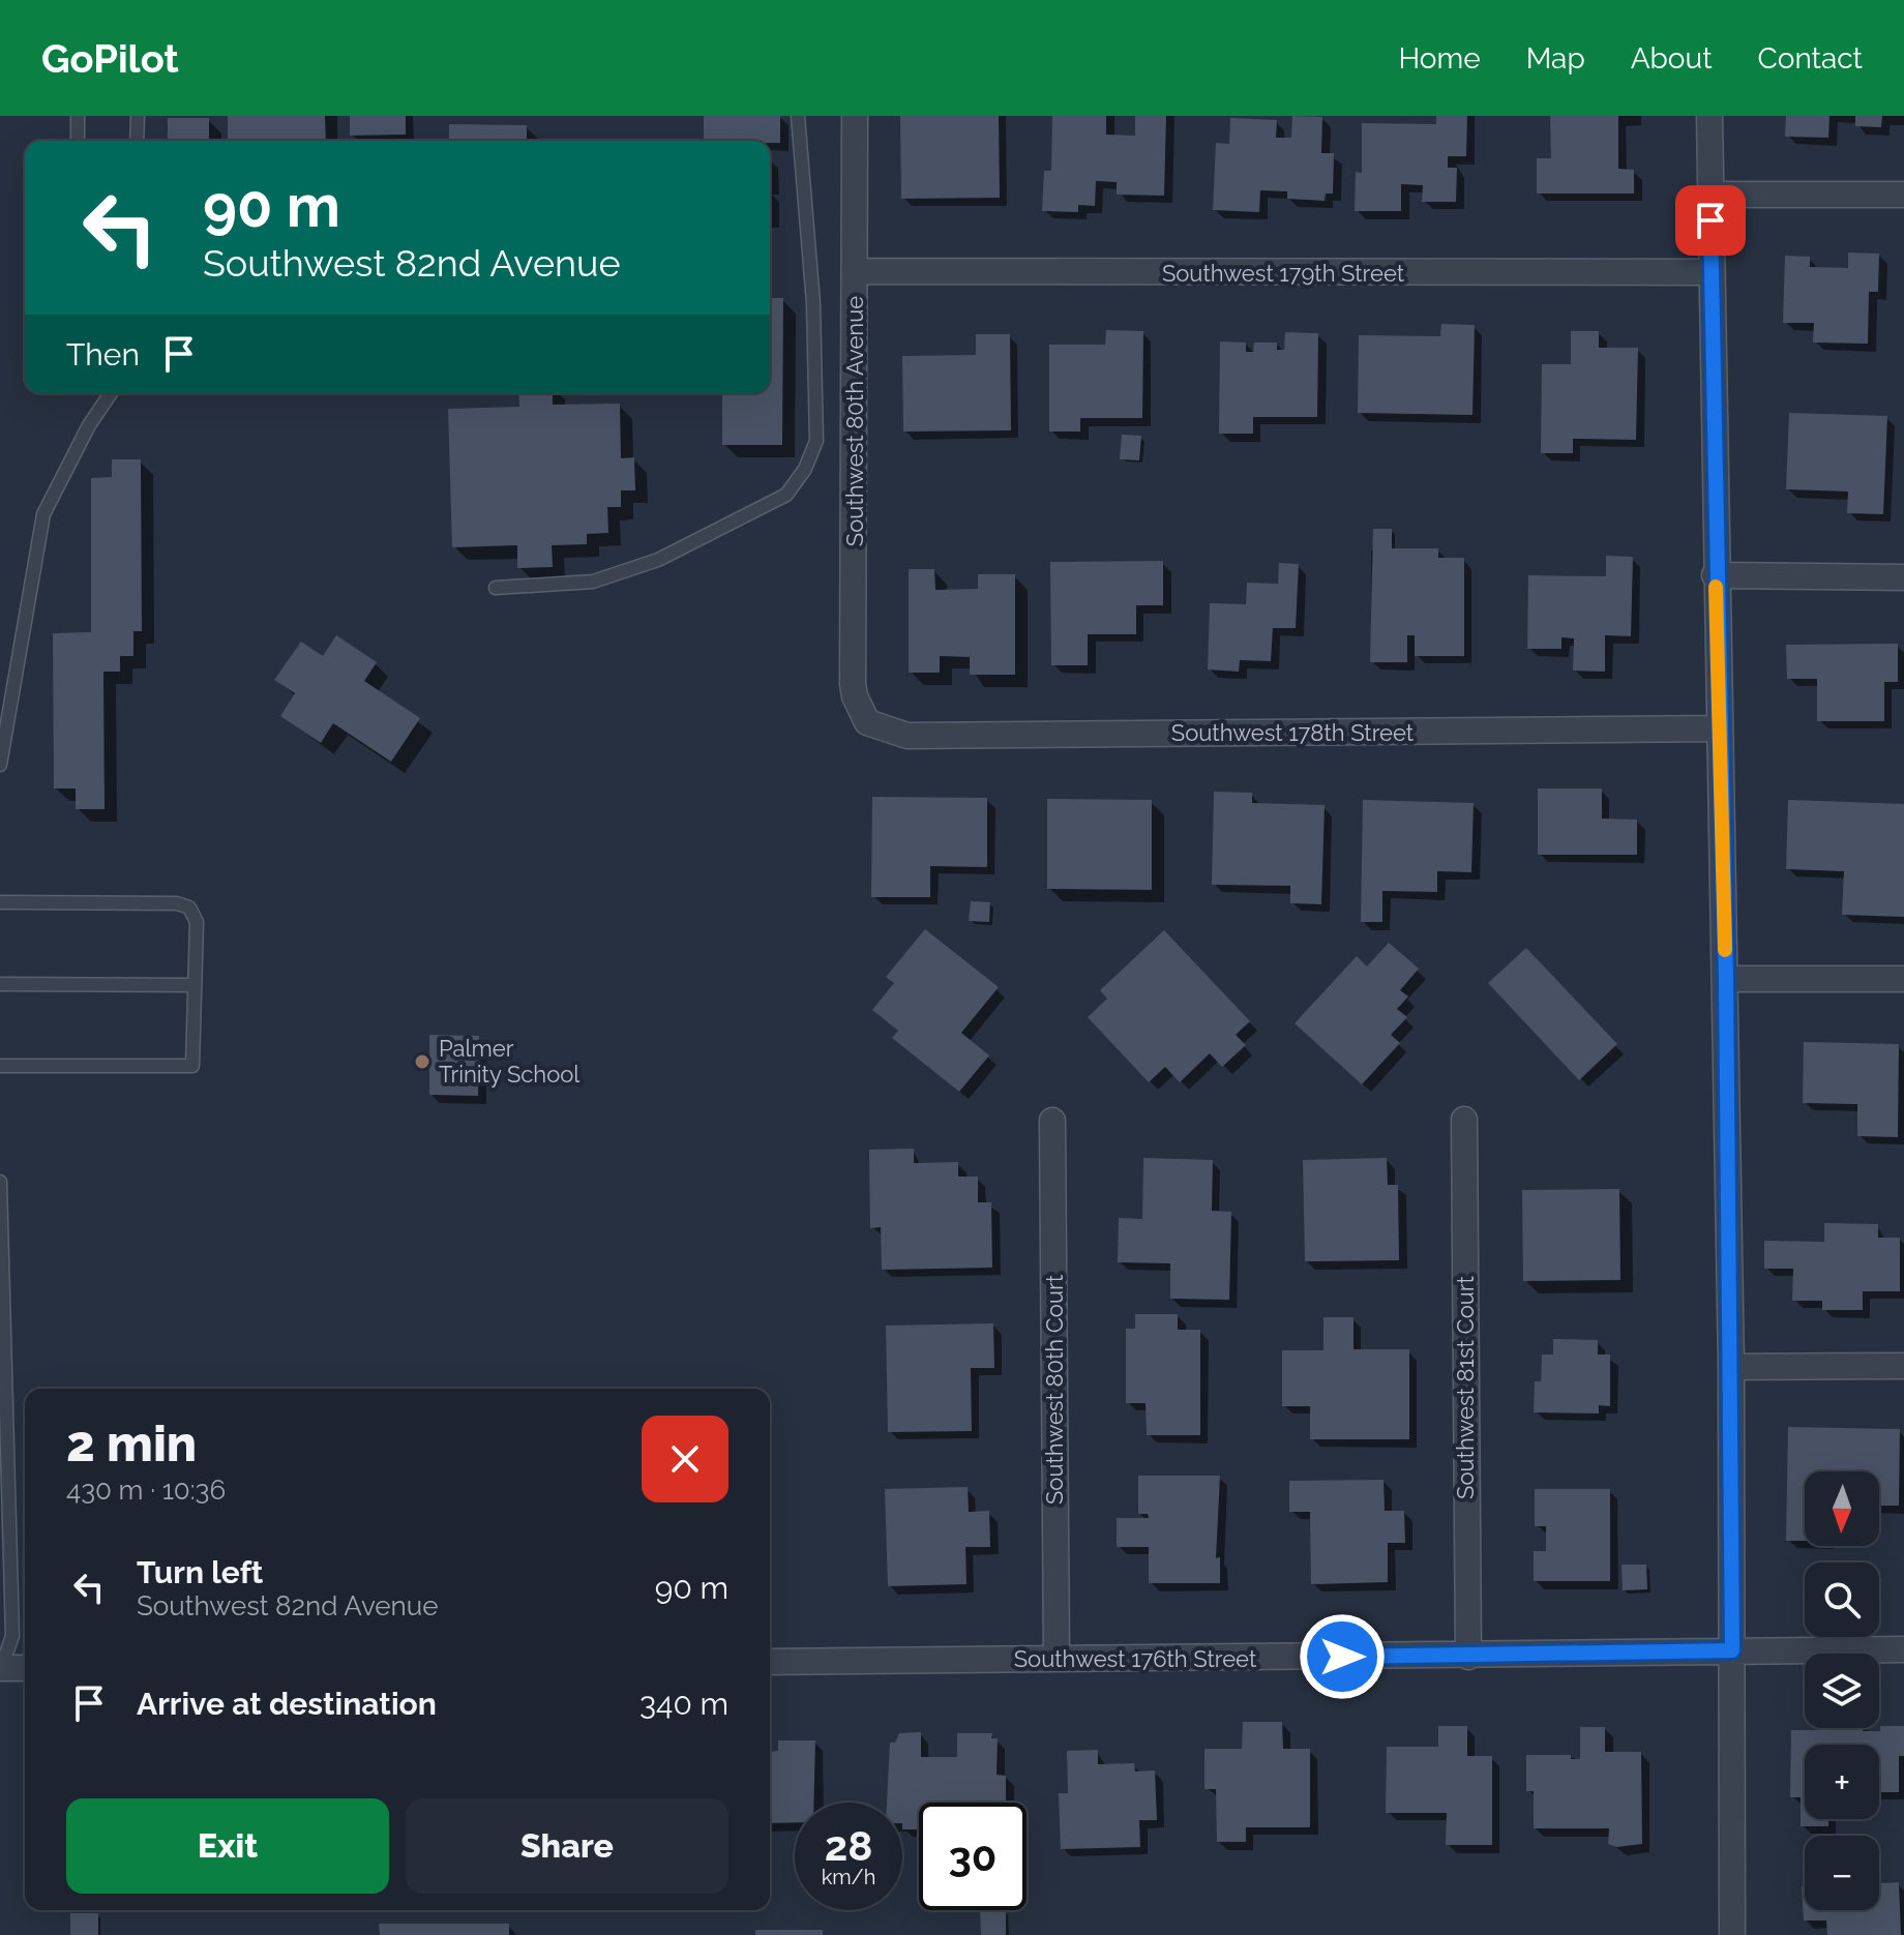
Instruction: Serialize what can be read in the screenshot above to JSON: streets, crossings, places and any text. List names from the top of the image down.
{
  "streets": {
    "street": [
      "Southwest 179th Street",
      "Southwest 80th Avenue",
      "Southwest 178th Street",
      "Southwest 81st Court",
      "Southwest 80th Court",
      "Southwest 176th Street"
    ]
  },
  "crossings": [
    ["Southwest 179th Street", "Southwest 80th Avenue"],
    ["Southwest 80th Avenue", "Southwest 178th Street"],
    ["Southwest 81st Court", "Southwest 176th Street"],
    ["Southwest 80th Court", "Southwest 176th Street"]
  ],
  "places": ["Palmer Trinity School"],
  "north": "bottom",
  "page": {
    "header": "GoPilot",
    "nav": [
      "Home",
      "Map",
      "About",
      "Contact"
    ],
    "turn": ["90 m", "Southwest 82nd Avenue"],
    "then": "Then",
    "heading": ["2 min", "430 m · 10:36"],
    "map_buttons": ["+", "−"],
    "list": [
      {
        "name": "Turn left",
        "note": "Southwest 82nd Avenue",
        "value": "90 m"
      },
      {
        "name": "Arrive at destination",
        "value": "340 m"
      }
    ],
    "buttons": ["Exit", "Share"],
    "speed": "28 km/h",
    "limit": "30"
  }
}
